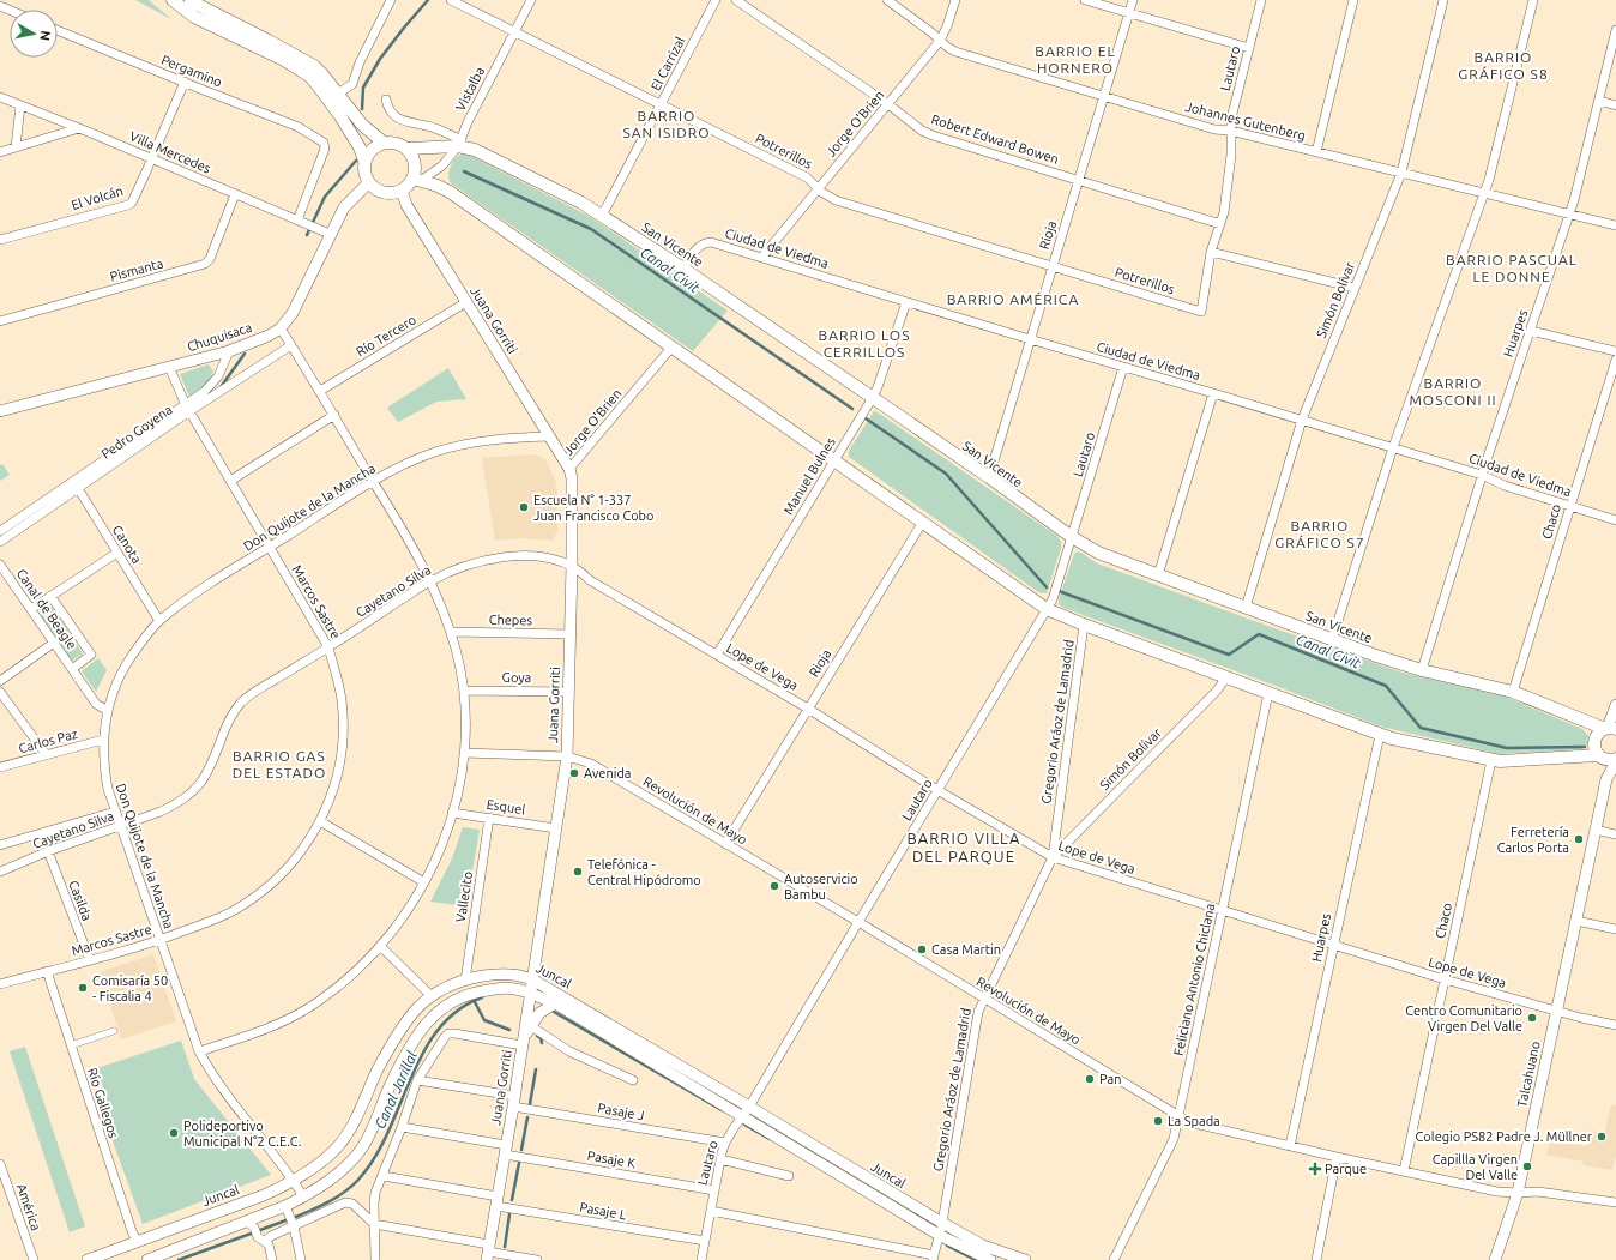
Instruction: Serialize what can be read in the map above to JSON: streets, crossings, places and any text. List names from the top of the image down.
{
  "streets": {
    "main road": ["San Vicente"],
    "street": [
      "El Carrizal",
      "Lautaro",
      "Pergamino",
      "Vistalba",
      "Johannes Gutenberg",
      "Jorge O'Brien",
      "Robert Edward Bowen",
      "Potrerillos",
      "Villa Mercedes",
      "El Volcán",
      "Rioja",
      "Ciudad de Viedma",
      "Pismanta",
      "Simón Bolívar",
      "Juana Gorriti",
      "Huarpes",
      "Río Tercero",
      "Chuquisaca",
      "Pedro Goyena",
      "Manuel Bulnes",
      "Don Quijote de la Mancha",
      "Chaco",
      "Canota",
      "Cayetano Silva",
      "Marcos Sastre",
      "Canal de Beagle",
      "Chepes",
      "Lope de Vega",
      "Goya",
      "Gregorio Aráoz de Lamadrid",
      "Carlos Paz",
      "Esquel",
      "Revolución de Mayo",
      "Vallecito",
      "Casilda",
      "Juncal",
      "Feliciano Antonio Chiclana",
      "Talcahuano",
      "Río Gallegos",
      "Pasaje J",
      "Pasaje K",
      "América",
      "Pasaje L"
    ]
  },
  "crossings": [
    ["El Carrizal", "Potrerillos"],
    ["El Carrizal", "San Vicente"],
    ["Lautaro", "Johannes Gutenberg"],
    ["Lautaro", "Robert Edward Bowen"],
    ["Lautaro", "Potrerillos"],
    ["Lautaro", "San Vicente"],
    ["Lautaro", "Ciudad de Viedma"],
    ["Lautaro", "Lope de Vega"],
    ["Lautaro", "Revolución de Mayo"],
    ["Lautaro", "Juncal"],
    ["Lautaro", "Pasaje J"],
    ["Lautaro", "Pasaje K"],
    ["Lautaro", "Pasaje L"],
    ["Pergamino", "Villa Mercedes"],
    ["Pergamino", "El Volcán"],
    ["Vistalba", "Potrerillos"],
    ["Vistalba", "San Vicente"],
    ["Vistalba", "Juana Gorriti"],
    ["Vistalba", "Chuquisaca"],
    ["Johannes Gutenberg", "Jorge O'Brien"],
    ["Johannes Gutenberg", "Rioja"],
    ["Johannes Gutenberg", "Simón Bolívar"],
    ["Johannes Gutenberg", "Huarpes"],
    ["Jorge O'Brien", "Robert Edward Bowen"],
    ["Jorge O'Brien", "Potrerillos"],
    ["Jorge O'Brien", "Ciudad de Viedma"],
    ["Jorge O'Brien", "Juana Gorriti"],
    ["Robert Edward Bowen", "Rioja"],
    ["Potrerillos", "Rioja"],
    ["Villa Mercedes", "El Volcán"],
    ["Villa Mercedes", "Pismanta"],
    ["Villa Mercedes", "Chuquisaca"],
    ["Rioja", "San Vicente"],
    ["Rioja", "Ciudad de Viedma"],
    ["Rioja", "Lope de Vega"],
    ["Rioja", "Revolución de Mayo"],
    ["San Vicente", "Ciudad de Viedma"],
    ["San Vicente", "Simón Bolívar"],
    ["San Vicente", "Juana Gorriti"],
    ["San Vicente", "Huarpes"],
    ["San Vicente", "Chuquisaca"],
    ["San Vicente", "Manuel Bulnes"],
    ["San Vicente", "Chaco"],
    ["Ciudad de Viedma", "Simón Bolívar"],
    ["Ciudad de Viedma", "Huarpes"],
    ["Ciudad de Viedma", "Manuel Bulnes"],
    ["Ciudad de Viedma", "Chaco"],
    ["Simón Bolívar", "Lope de Vega"],
    ["Simón Bolívar", "Gregorio Aráoz de Lamadrid"],
    ["Juana Gorriti", "Río Tercero"],
    ["Juana Gorriti", "Chuquisaca"],
    ["Juana Gorriti", "Don Quijote de la Mancha"],
    ["Juana Gorriti", "Cayetano Silva"],
    ["Juana Gorriti", "Chepes"],
    ["Juana Gorriti", "Lope de Vega"],
    ["Juana Gorriti", "Goya"],
    ["Juana Gorriti", "Esquel"],
    ["Juana Gorriti", "Revolución de Mayo"],
    ["Juana Gorriti", "Juncal"],
    ["Juana Gorriti", "Pasaje J"],
    ["Juana Gorriti", "Pasaje K"],
    ["Juana Gorriti", "Pasaje L"],
    ["Huarpes", "Lope de Vega"],
    ["Huarpes", "Revolución de Mayo"],
    ["Chuquisaca", "Pedro Goyena"],
    ["Chuquisaca", "Marcos Sastre"],
    ["Pedro Goyena", "Canota"],
    ["Pedro Goyena", "Marcos Sastre"],
    ["Manuel Bulnes", "Lope de Vega"],
    ["Don Quijote de la Mancha", "Canota"],
    ["Don Quijote de la Mancha", "Cayetano Silva"],
    ["Don Quijote de la Mancha", "Marcos Sastre"],
    ["Don Quijote de la Mancha", "Canal de Beagle"],
    ["Don Quijote de la Mancha", "Carlos Paz"],
    ["Don Quijote de la Mancha", "Juncal"],
    ["Chaco", "Lope de Vega"],
    ["Chaco", "Revolución de Mayo"],
    ["Cayetano Silva", "Marcos Sastre"],
    ["Cayetano Silva", "Lope de Vega"],
    ["Cayetano Silva", "Casilda"],
    ["Marcos Sastre", "Casilda"],
    ["Marcos Sastre", "Río Gallegos"],
    ["Lope de Vega", "Gregorio Aráoz de Lamadrid"],
    ["Lope de Vega", "Feliciano Antonio Chiclana"],
    ["Lope de Vega", "Talcahuano"],
    ["Gregorio Aráoz de Lamadrid", "Revolución de Mayo"],
    ["Gregorio Aráoz de Lamadrid", "Juncal"],
    ["Esquel", "Vallecito"],
    ["Revolución de Mayo", "Feliciano Antonio Chiclana"],
    ["Revolución de Mayo", "Talcahuano"],
    ["Vallecito", "Juncal"],
    ["Juncal", "Río Gallegos"]
  ],
  "districts": [
    "BARRIO EL HORNERO",
    "BARRIO GRÁFICO S8",
    "BARRIO SAN ISIDRO",
    "BARRIO PASCUAL LE DONNE",
    "BARRIO AMÉRICA",
    "BARRIO LOS CERRILLOS",
    "BARRIO MOSCONI II",
    "BARRIO GRÁFICO S7",
    "BARRIO GAS DEL ESTADO",
    "BARRIO VILLA DEL PARQUE"
  ],
  "water": ["Canal Civit", "Canal Jarillal"],
  "places": {
    "other": [
      "Escuela N° 1-337 Juan Francisco Cobo",
      "Avenida",
      "Ferretería Carlos Porta",
      "Telefónica - Central Hipódromo",
      "Autoservicio Bambu",
      "Casa Martin",
      "Comisaría 50 - Fiscalia 4",
      "Centro Comunitario Virgen Del Valle",
      "Pan",
      "La Spada",
      "Polideportivo Municipal N°2 C.E.C.",
      "Colegio PS82 Padre J. Müllner",
      "Capillla Virgen Del Valle"
    ],
    "health": ["Parque"]
  },
  "north": "right"
}
